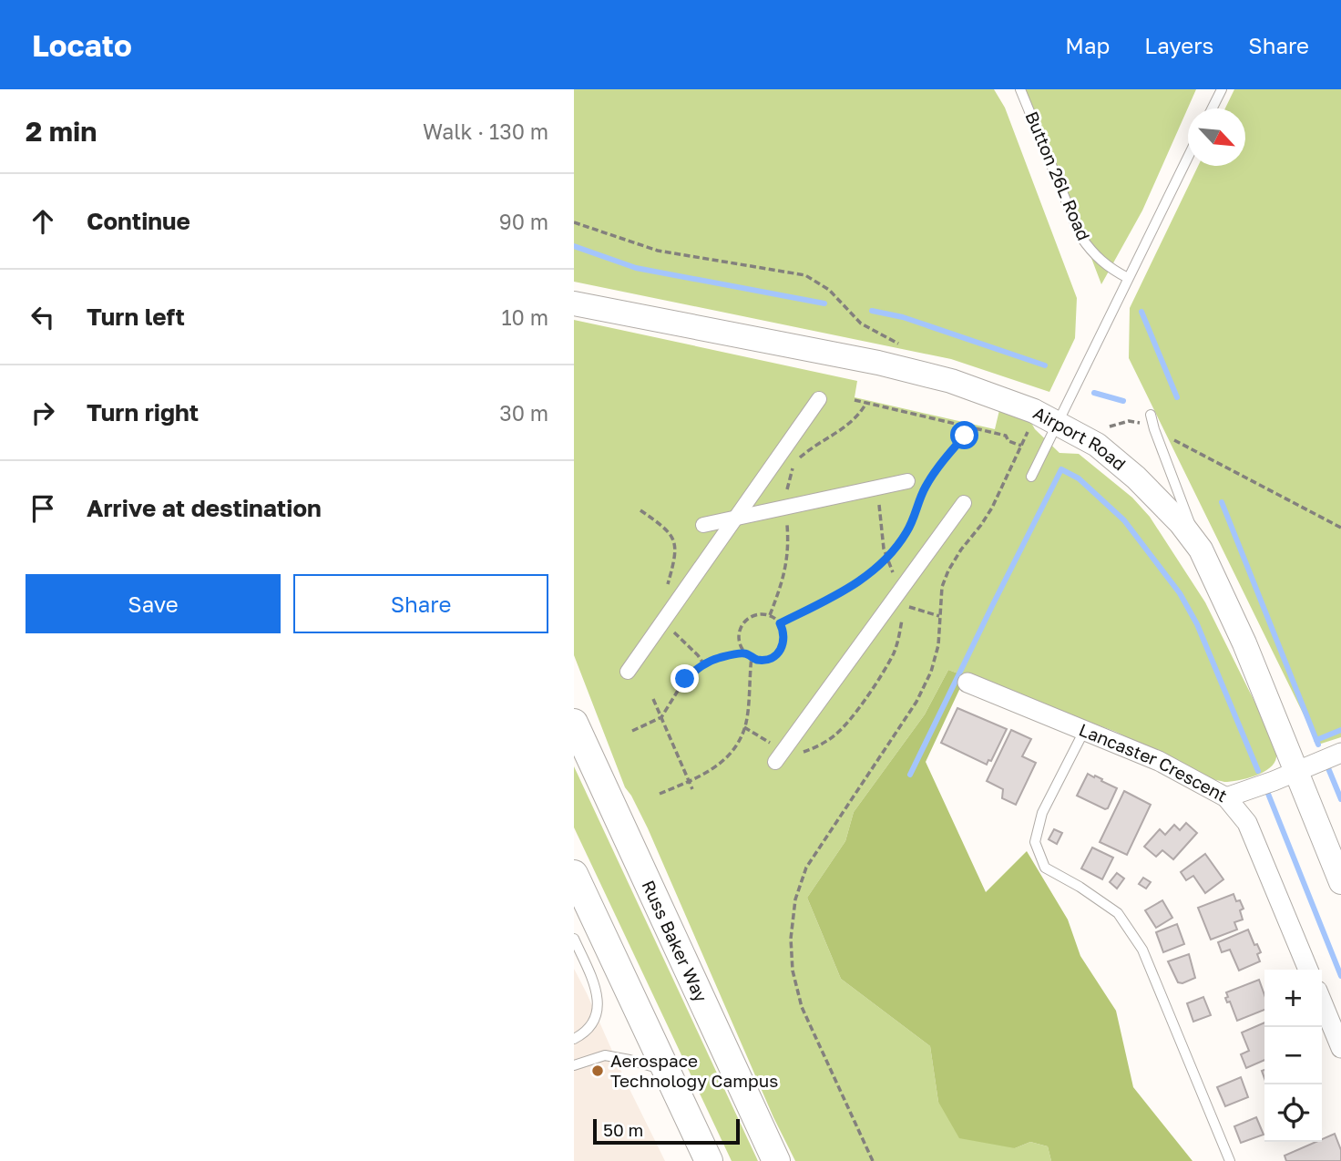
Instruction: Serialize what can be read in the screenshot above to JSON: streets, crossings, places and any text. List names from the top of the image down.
{
  "streets": {
    "main road": ["Russ Baker Way"],
    "street": ["Airport Road", "Lancaster Crescent"],
    "lane": ["Button 26L Road"]
  },
  "places": ["Aerospace Technology Campus"],
  "scale_bar": "50 m",
  "north": "bottom right",
  "page": {
    "header": "Locato",
    "nav": ["Map", "Layers", "Share"],
    "heading": ["2 min", "Walk · 130 m"],
    "list": [
      ["Continue", "90 m"],
      ["Turn left", "10 m"],
      ["Turn right", "30 m"],
      "Arrive at destination"
    ],
    "buttons": ["Save", "Share"],
    "map_buttons": ["+", "−"],
    "scale": "50 m"
  }
}
